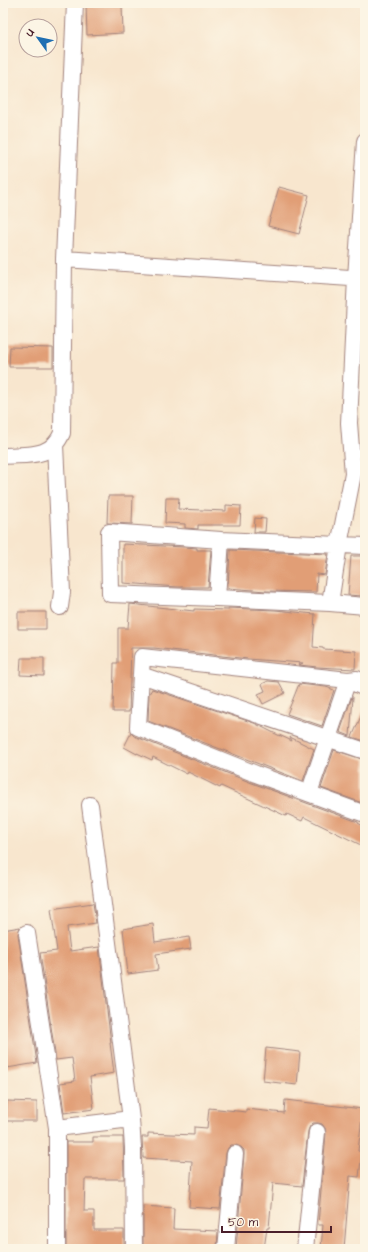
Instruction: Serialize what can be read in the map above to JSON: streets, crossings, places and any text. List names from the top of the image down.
{
  "scale_bar": "50 m",
  "north": "top left"
}
